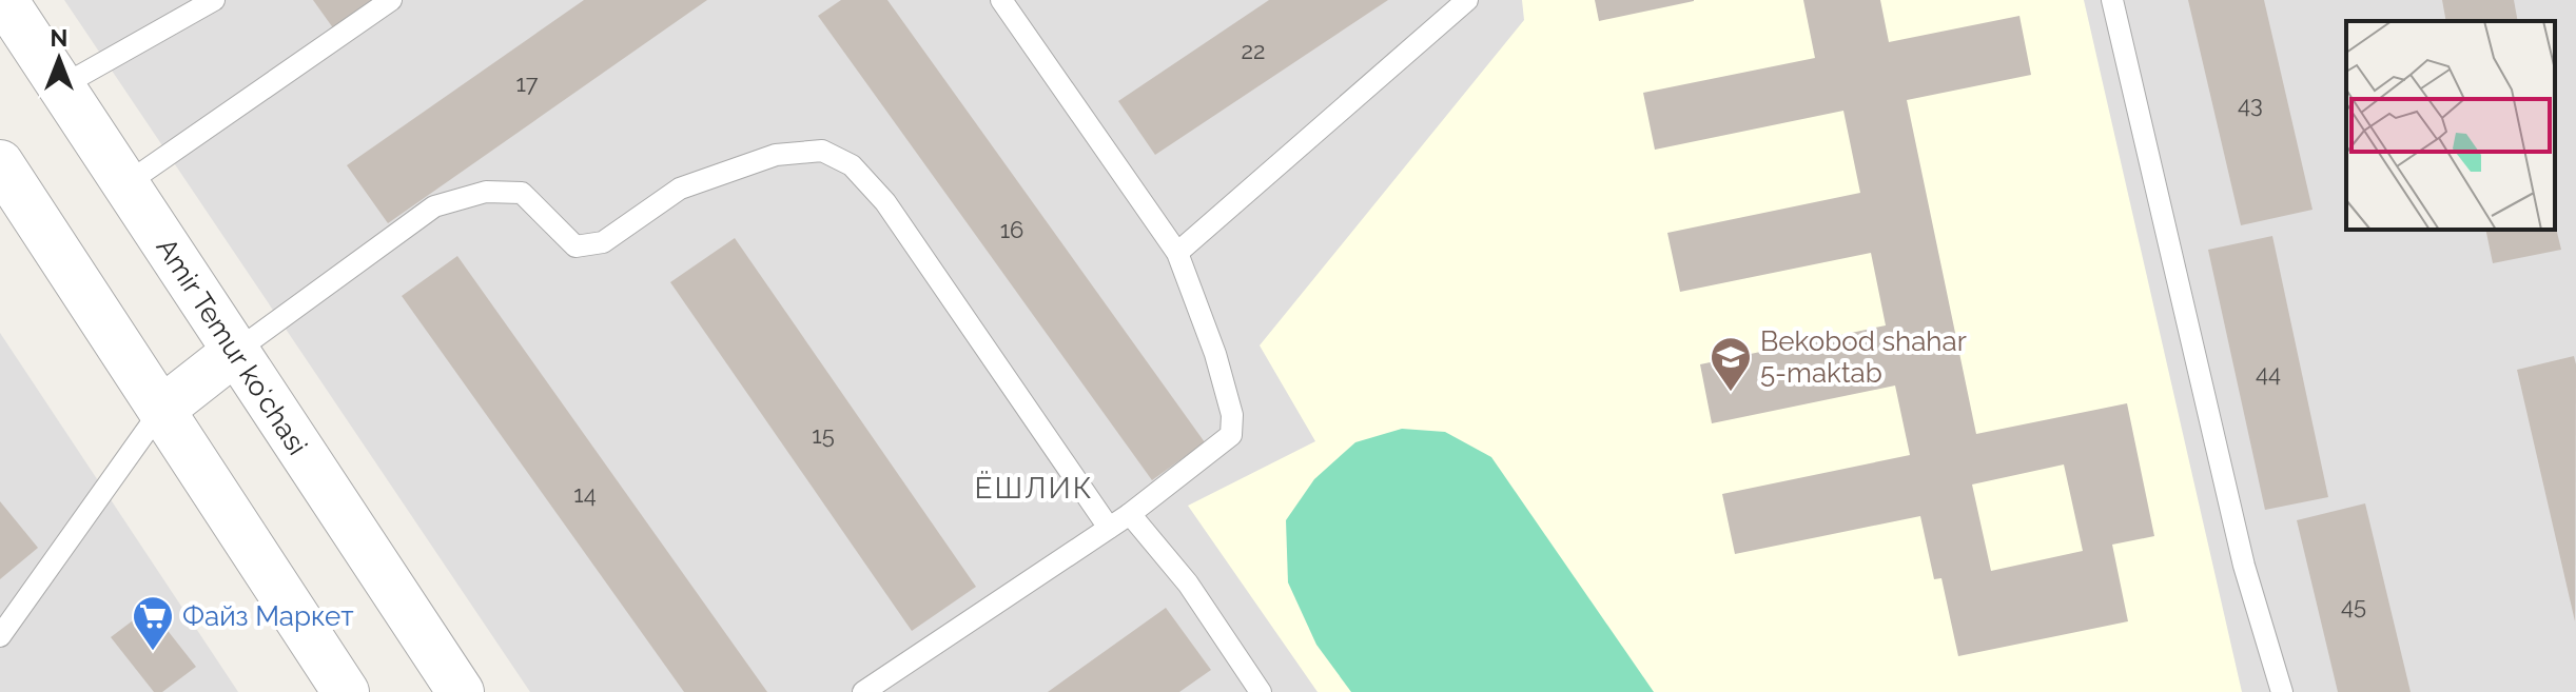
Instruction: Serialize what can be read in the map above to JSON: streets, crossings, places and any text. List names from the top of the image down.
{
  "streets": {
    "street": ["Amir Temur koʻchasi"]
  },
  "districts": ["ЁШЛИК"],
  "places": {
    "school or university": ["Bekobod shahar 5-maktab"],
    "supermarket": ["Файз Маркет"]
  },
  "house_numbers": [
    "22",
    "17",
    "43",
    "16",
    "44",
    "15",
    "14",
    "45"
  ],
  "north": "top"
}
